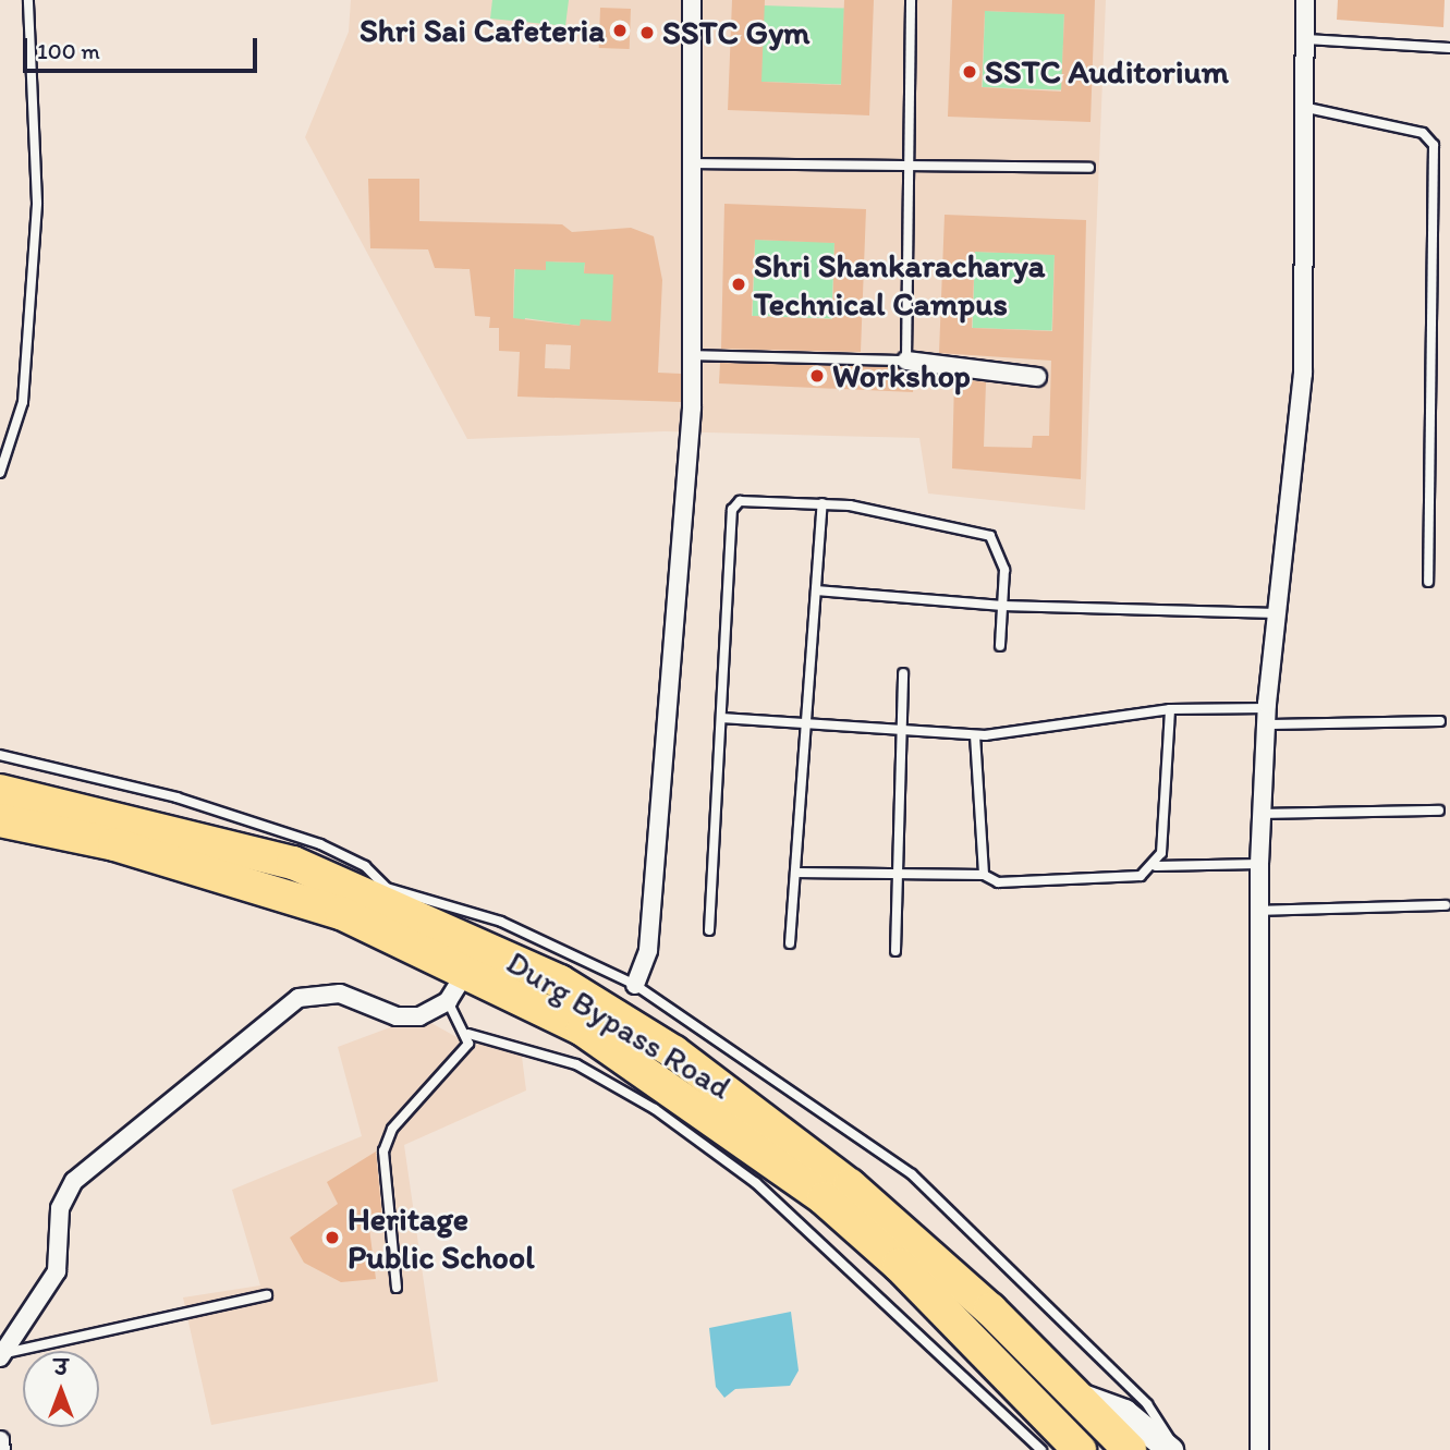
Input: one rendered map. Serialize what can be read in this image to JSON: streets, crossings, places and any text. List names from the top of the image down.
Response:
{
  "streets": {
    "highway": ["Durg Bypass Road"]
  },
  "places": [
    "Shri Sai Cafeteria",
    "SSTC Gym",
    "SSTC Auditorium",
    "Shri Shankaracharya Technical Campus",
    "Workshop",
    "Heritage Public School"
  ],
  "scale_bar": "100 m",
  "north": "top"
}
